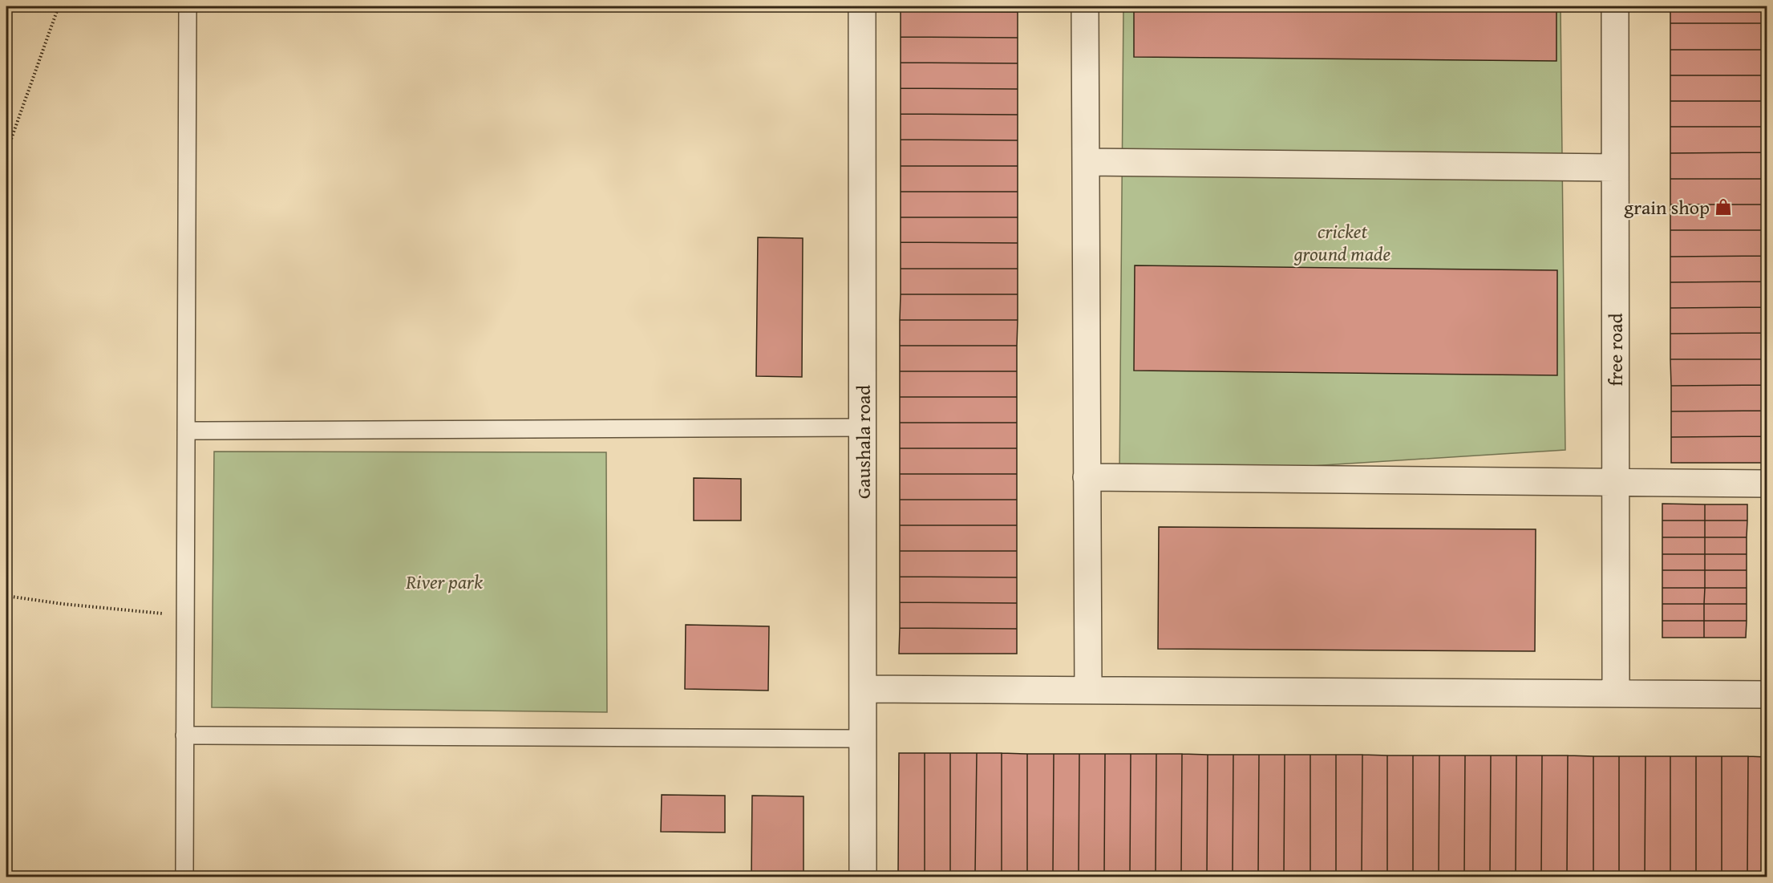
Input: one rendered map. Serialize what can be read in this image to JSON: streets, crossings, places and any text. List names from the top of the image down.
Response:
{
  "streets": {
    "street": ["free road", "Gaushala road"]
  },
  "parks": ["cricket ground made", "River park"],
  "places": {
    "shop": ["grain shop"]
  }
}
